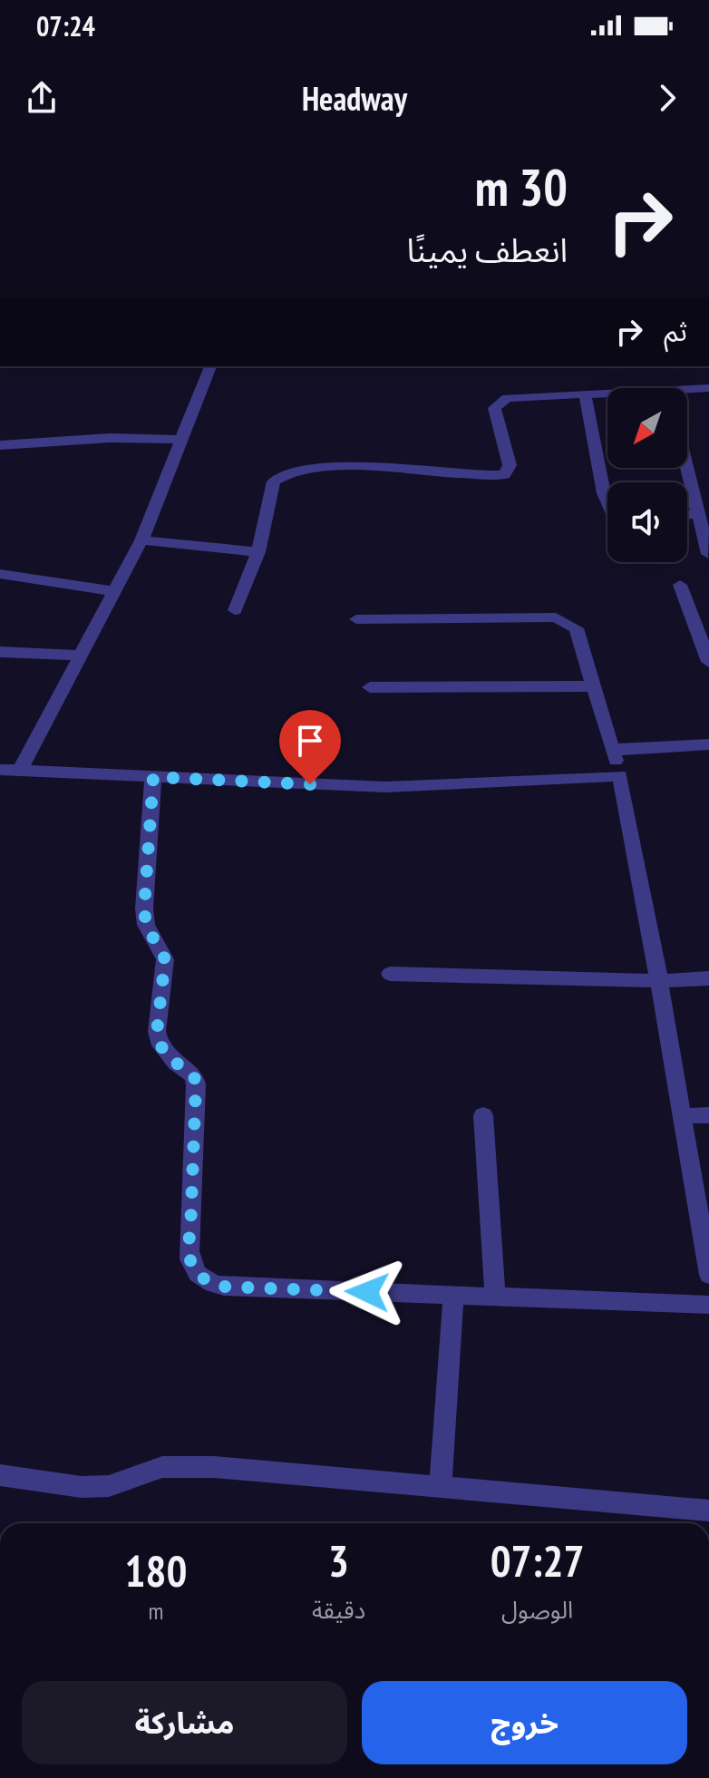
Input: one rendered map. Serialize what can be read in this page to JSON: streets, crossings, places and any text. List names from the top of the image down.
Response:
{
  "north": "bottom left",
  "page": {
    "status": "07:24",
    "header": "Headway",
    "turn": ["30 m", "انعطف يمينًا"],
    "then": "ثم",
    "eta": [
      "07:27",
      "الوصول",
      "3",
      "دقيقة",
      "180",
      "m"
    ],
    "buttons": ["خروج", "مشاركة"]
  }
}
